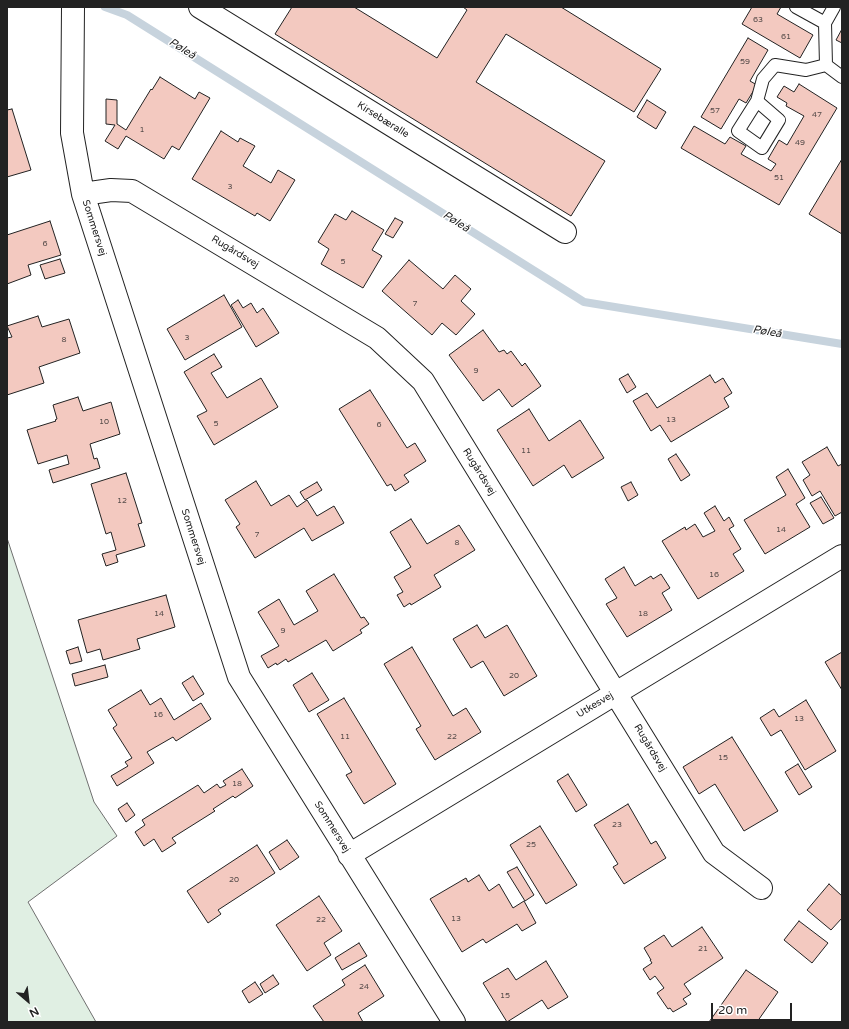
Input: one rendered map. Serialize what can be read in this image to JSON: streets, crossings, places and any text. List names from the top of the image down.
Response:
{
  "streets": {
    "street": [
      "Kirsebæralle",
      "Sommersvej",
      "Rugårdsvej",
      "Utkesvej"
    ]
  },
  "crossings": [
    ["Sommersvej", "Rugårdsvej"],
    ["Sommersvej", "Utkesvej"],
    ["Rugårdsvej", "Utkesvej"]
  ],
  "water": ["Pøleå"],
  "house_numbers": [
    "63",
    "61",
    "59",
    "57",
    "47",
    "1",
    "49",
    "51",
    "3",
    "6",
    "5",
    "7",
    "3",
    "8",
    "9",
    "13",
    "10",
    "5",
    "6",
    "11",
    "12",
    "14",
    "7",
    "8",
    "16",
    "14",
    "18",
    "9",
    "20",
    "16",
    "13",
    "11",
    "22",
    "15",
    "18",
    "23",
    "25",
    "20",
    "13",
    "22",
    "21",
    "24",
    "15"
  ],
  "scale_bar": "20 m",
  "north": "bottom right"
}
